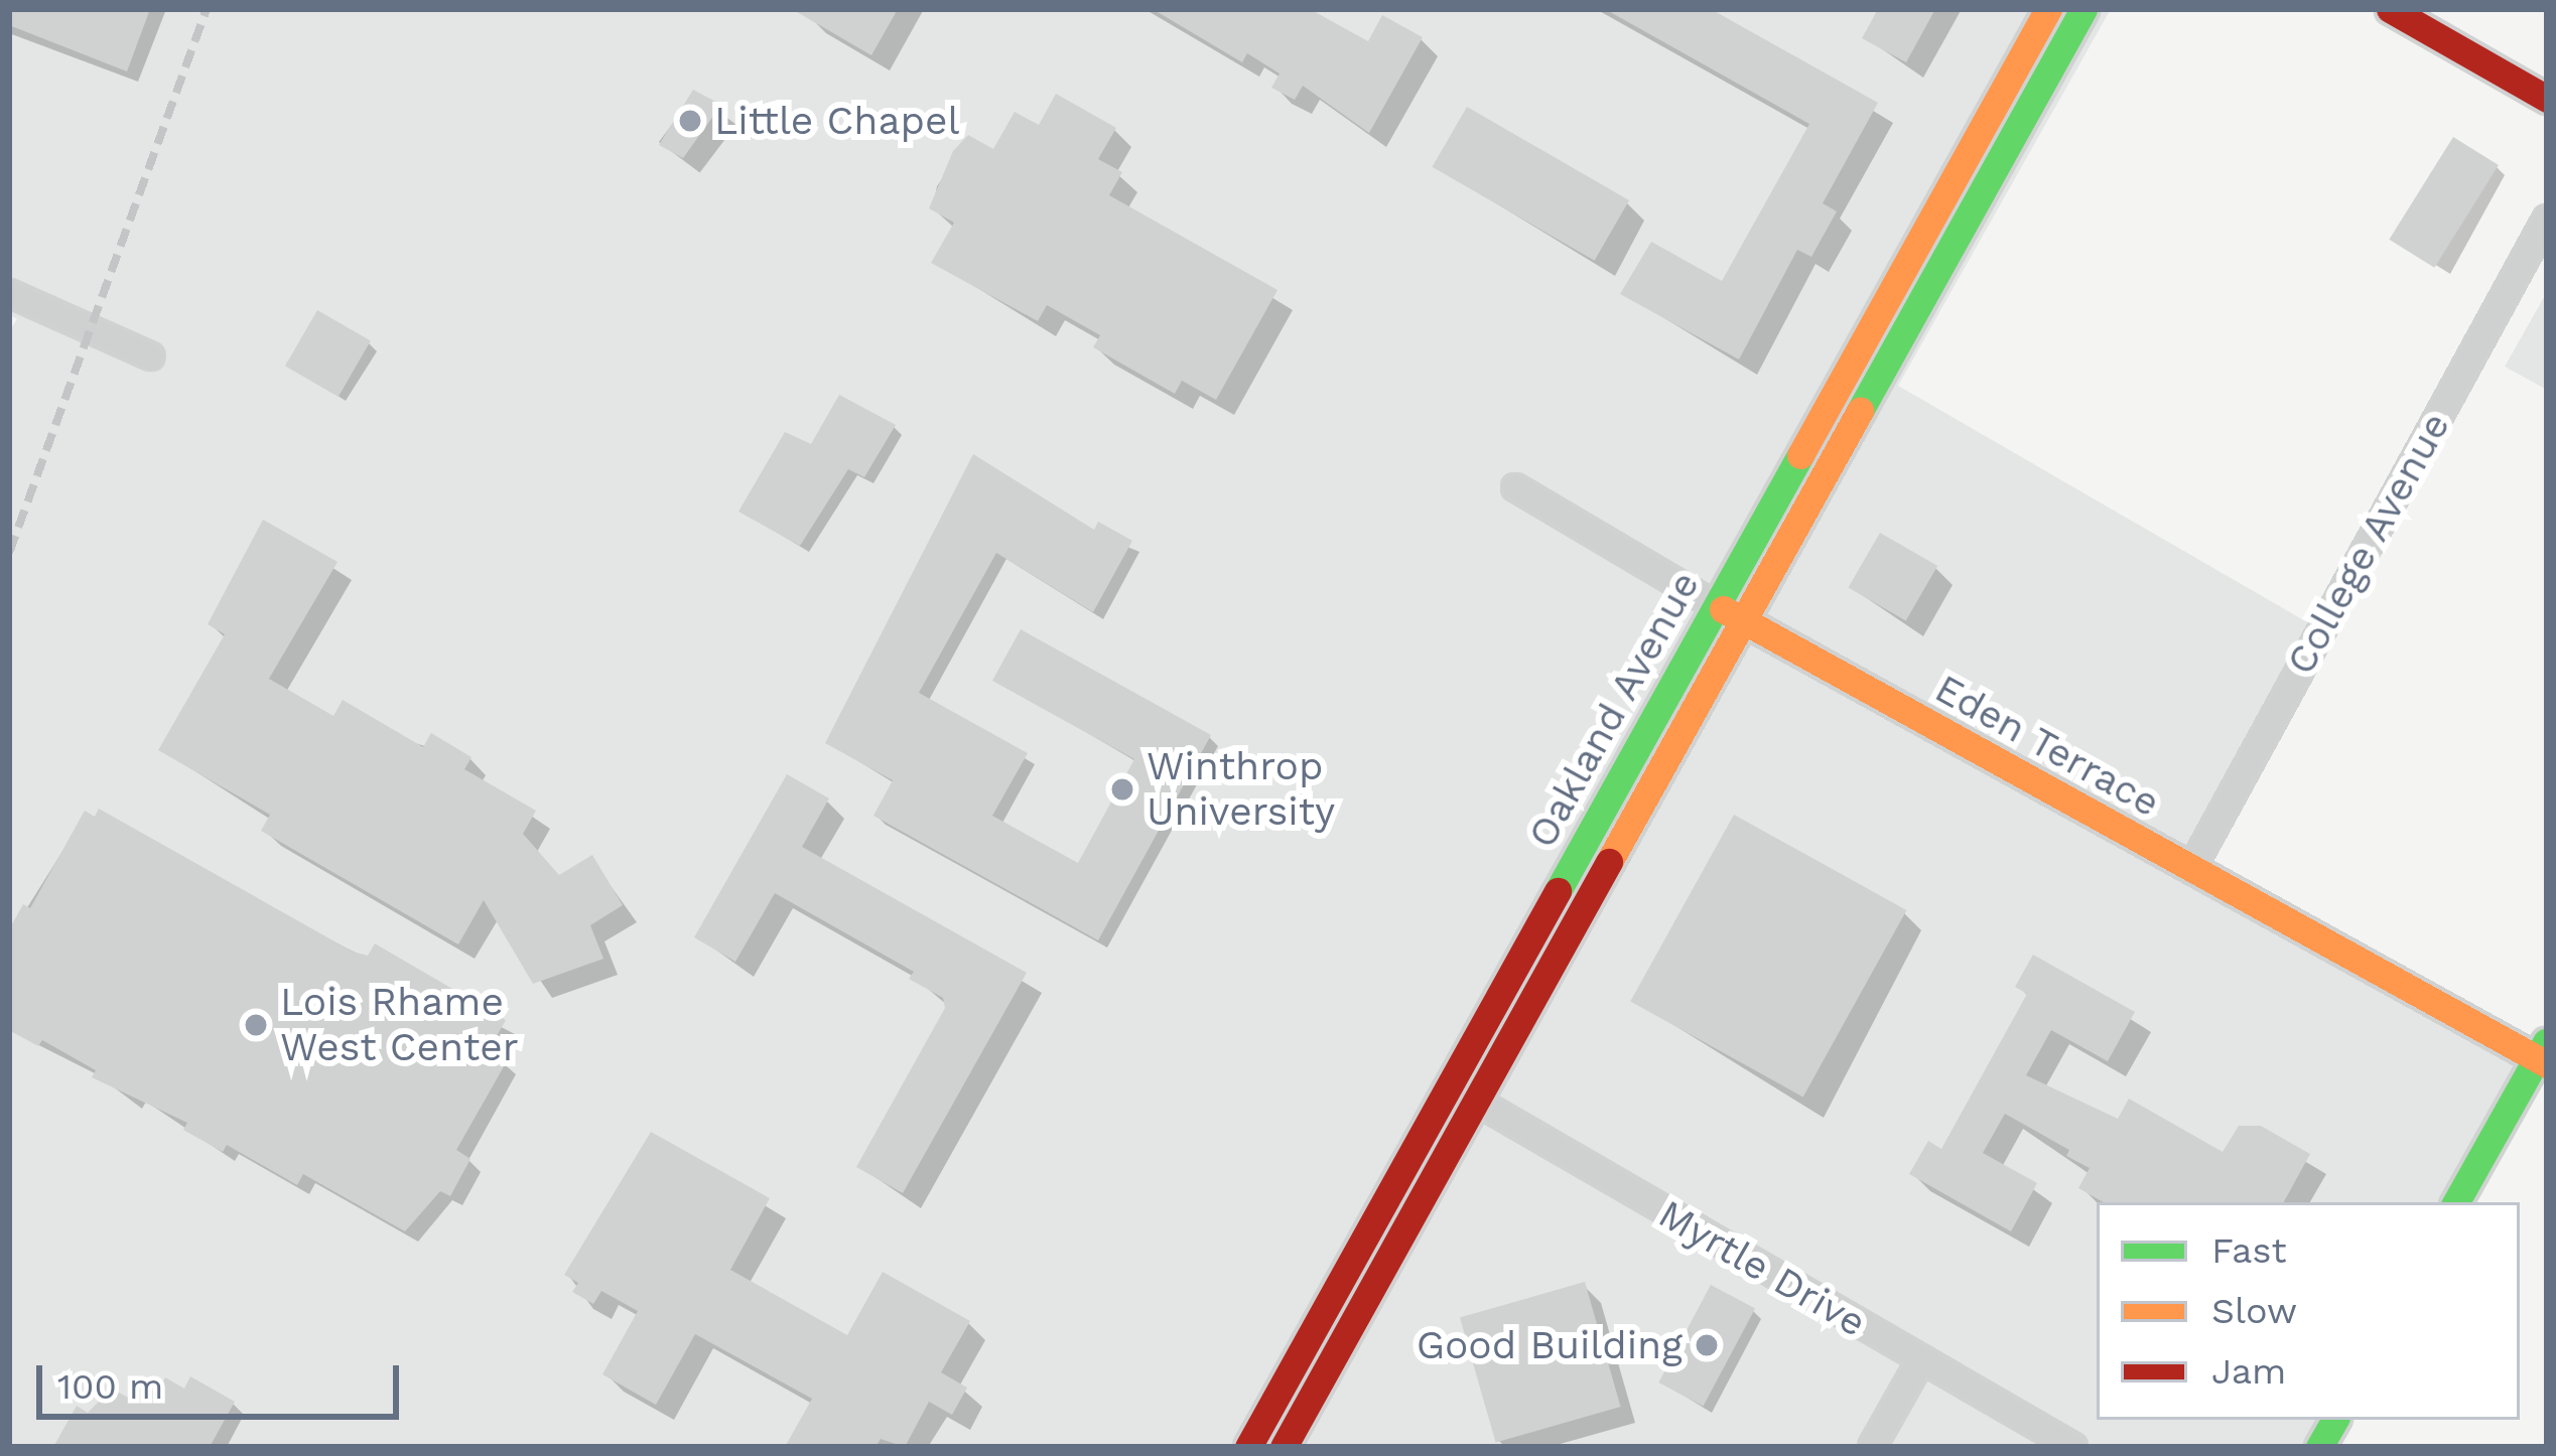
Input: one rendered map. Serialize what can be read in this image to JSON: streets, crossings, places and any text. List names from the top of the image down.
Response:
{
  "streets": {
    "main road": ["Oakland Avenue", "Eden Terrace"],
    "street": ["College Avenue", "Myrtle Drive"]
  },
  "crossings": [
    ["College Avenue", "Eden Terrace"],
    ["Oakland Avenue", "Eden Terrace"],
    ["Oakland Avenue", "Myrtle Drive"]
  ],
  "places": [
    "Little Chapel",
    "Winthrop University",
    "Lois Rhame West Center",
    "Good Building"
  ],
  "legend": ["Fast", "Slow", "Jam"],
  "scale_bar": "100 m"
}
